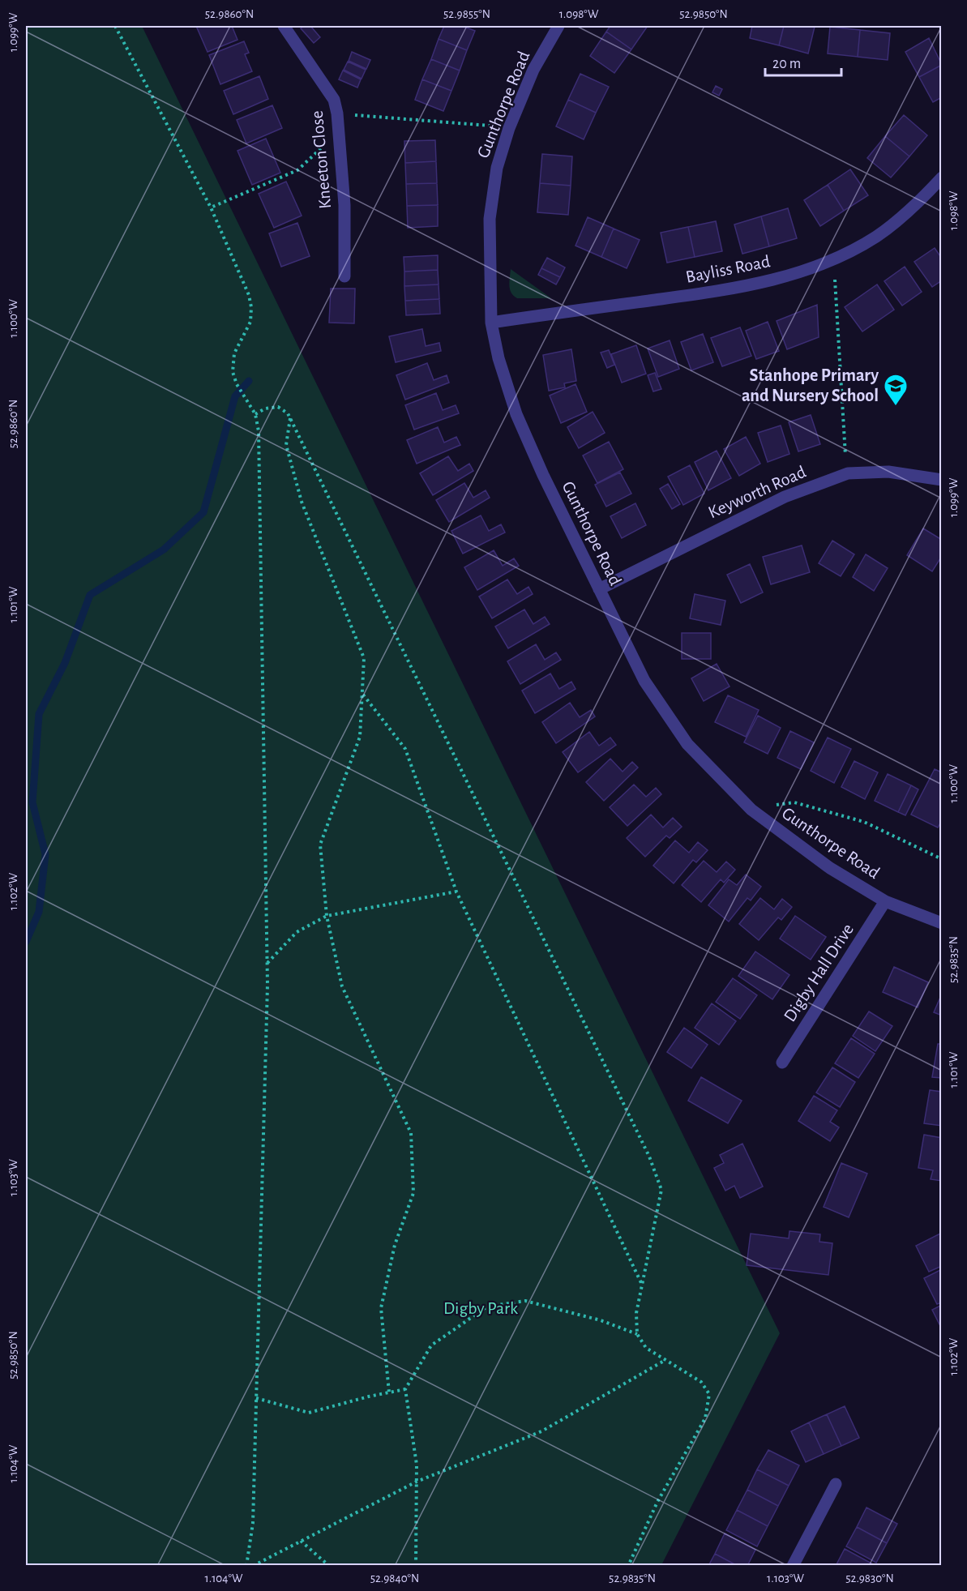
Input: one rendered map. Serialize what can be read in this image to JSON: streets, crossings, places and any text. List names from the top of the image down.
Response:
{
  "streets": {
    "street": [
      "Gunthorpe Road",
      "Kneeton Close",
      "Bayliss Road",
      "Keyworth Road",
      "Digby Hall Drive"
    ]
  },
  "crossings": [
    ["Gunthorpe Road", "Bayliss Road"],
    ["Gunthorpe Road", "Keyworth Road"],
    ["Gunthorpe Road", "Digby Hall Drive"]
  ],
  "parks": ["Digby Park"],
  "places": {
    "school or university": ["Stanhope Primary and Nursery School"]
  },
  "scale_bar": "20 m",
  "coordinates": [
    "52.9860°N",
    "52.9855°N",
    "1.098°W",
    "52.9850°N",
    "1.099°W",
    "1.100°W",
    "1.101°W",
    "1.102°W",
    "52.9835°N",
    "1.103°W",
    "1.104°W",
    "52.9840°N",
    "52.9830°N"
  ]
}
